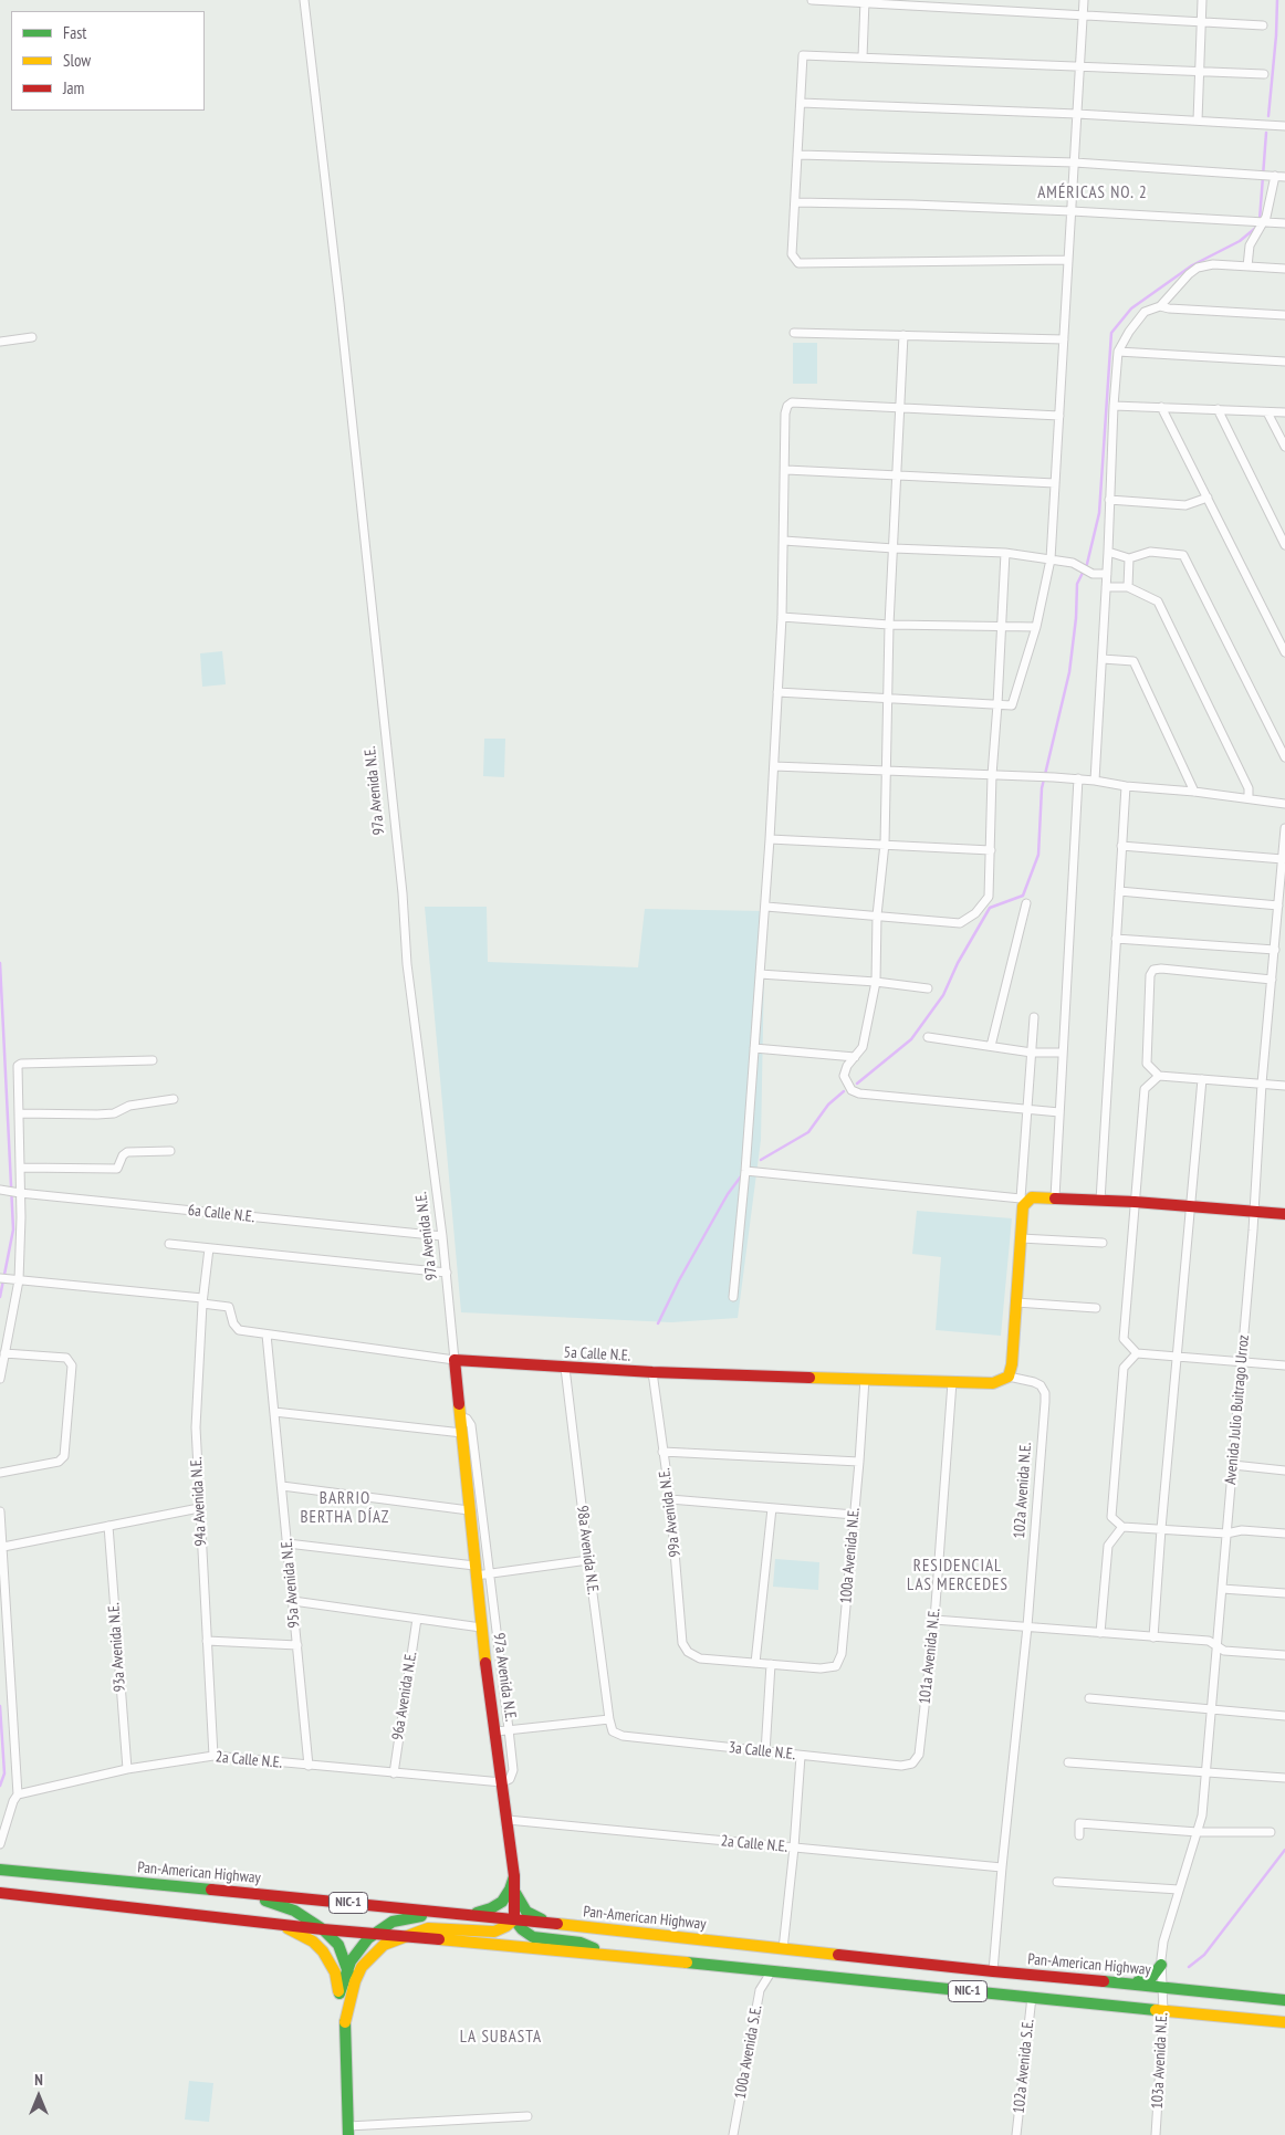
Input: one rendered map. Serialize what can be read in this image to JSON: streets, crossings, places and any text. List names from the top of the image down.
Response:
{
  "streets": {
    "main road": [
      "97a Avenida N.E.",
      "5a Calle N.E.",
      "Pan-American Highway",
      "NIC-1"
    ],
    "street": [
      "6a Calle N.E.",
      "Avenida Julio Buitrago Urroz",
      "102a Avenida N.E.",
      "94a Avenida N.E.",
      "99a Avenida N.E.",
      "98a Avenida N.E.",
      "100a Avenida N.E.",
      "95a Avenida N.E.",
      "93a Avenida N.E.",
      "101a Avenida N.E.",
      "96a Avenida N.E.",
      "3a Calle N.E.",
      "2a Calle N.E.",
      "100a Avenida S.E.",
      "103a Avenida N.E.",
      "102a Avenida S.E."
    ]
  },
  "crossings": [
    ["97a Avenida N.E.", "6a Calle N.E."],
    ["97a Avenida N.E.", "5a Calle N.E."],
    ["97a Avenida N.E.", "2a Calle N.E."],
    ["97a Avenida N.E.", "Pan-American Highway"],
    ["5a Calle N.E.", "102a Avenida N.E."],
    ["5a Calle N.E.", "94a Avenida N.E."],
    ["5a Calle N.E.", "99a Avenida N.E."],
    ["5a Calle N.E.", "98a Avenida N.E."],
    ["5a Calle N.E.", "100a Avenida N.E."],
    ["5a Calle N.E.", "95a Avenida N.E."],
    ["5a Calle N.E.", "101a Avenida N.E."],
    ["Avenida Julio Buitrago Urroz", "Pan-American Highway"],
    ["Avenida Julio Buitrago Urroz", "103a Avenida N.E."],
    ["102a Avenida N.E.", "2a Calle N.E."],
    ["102a Avenida N.E.", "Pan-American Highway"],
    ["94a Avenida N.E.", "2a Calle N.E."],
    ["98a Avenida N.E.", "3a Calle N.E."],
    ["95a Avenida N.E.", "2a Calle N.E."],
    ["93a Avenida N.E.", "2a Calle N.E."],
    ["101a Avenida N.E.", "3a Calle N.E."],
    ["96a Avenida N.E.", "2a Calle N.E."],
    ["Pan-American Highway", "103a Avenida N.E."],
    ["NIC-1", "100a Avenida S.E."],
    ["NIC-1", "103a Avenida N.E."],
    ["NIC-1", "102a Avenida S.E."]
  ],
  "districts": [
    "AMÉRICAS NO. 2",
    "BARRIO BERTHA DÍAZ",
    "RESIDENCIAL LAS MERCEDES",
    "LA SUBASTA"
  ],
  "legend": ["Fast", "Slow", "Jam"],
  "north": "top"
}
